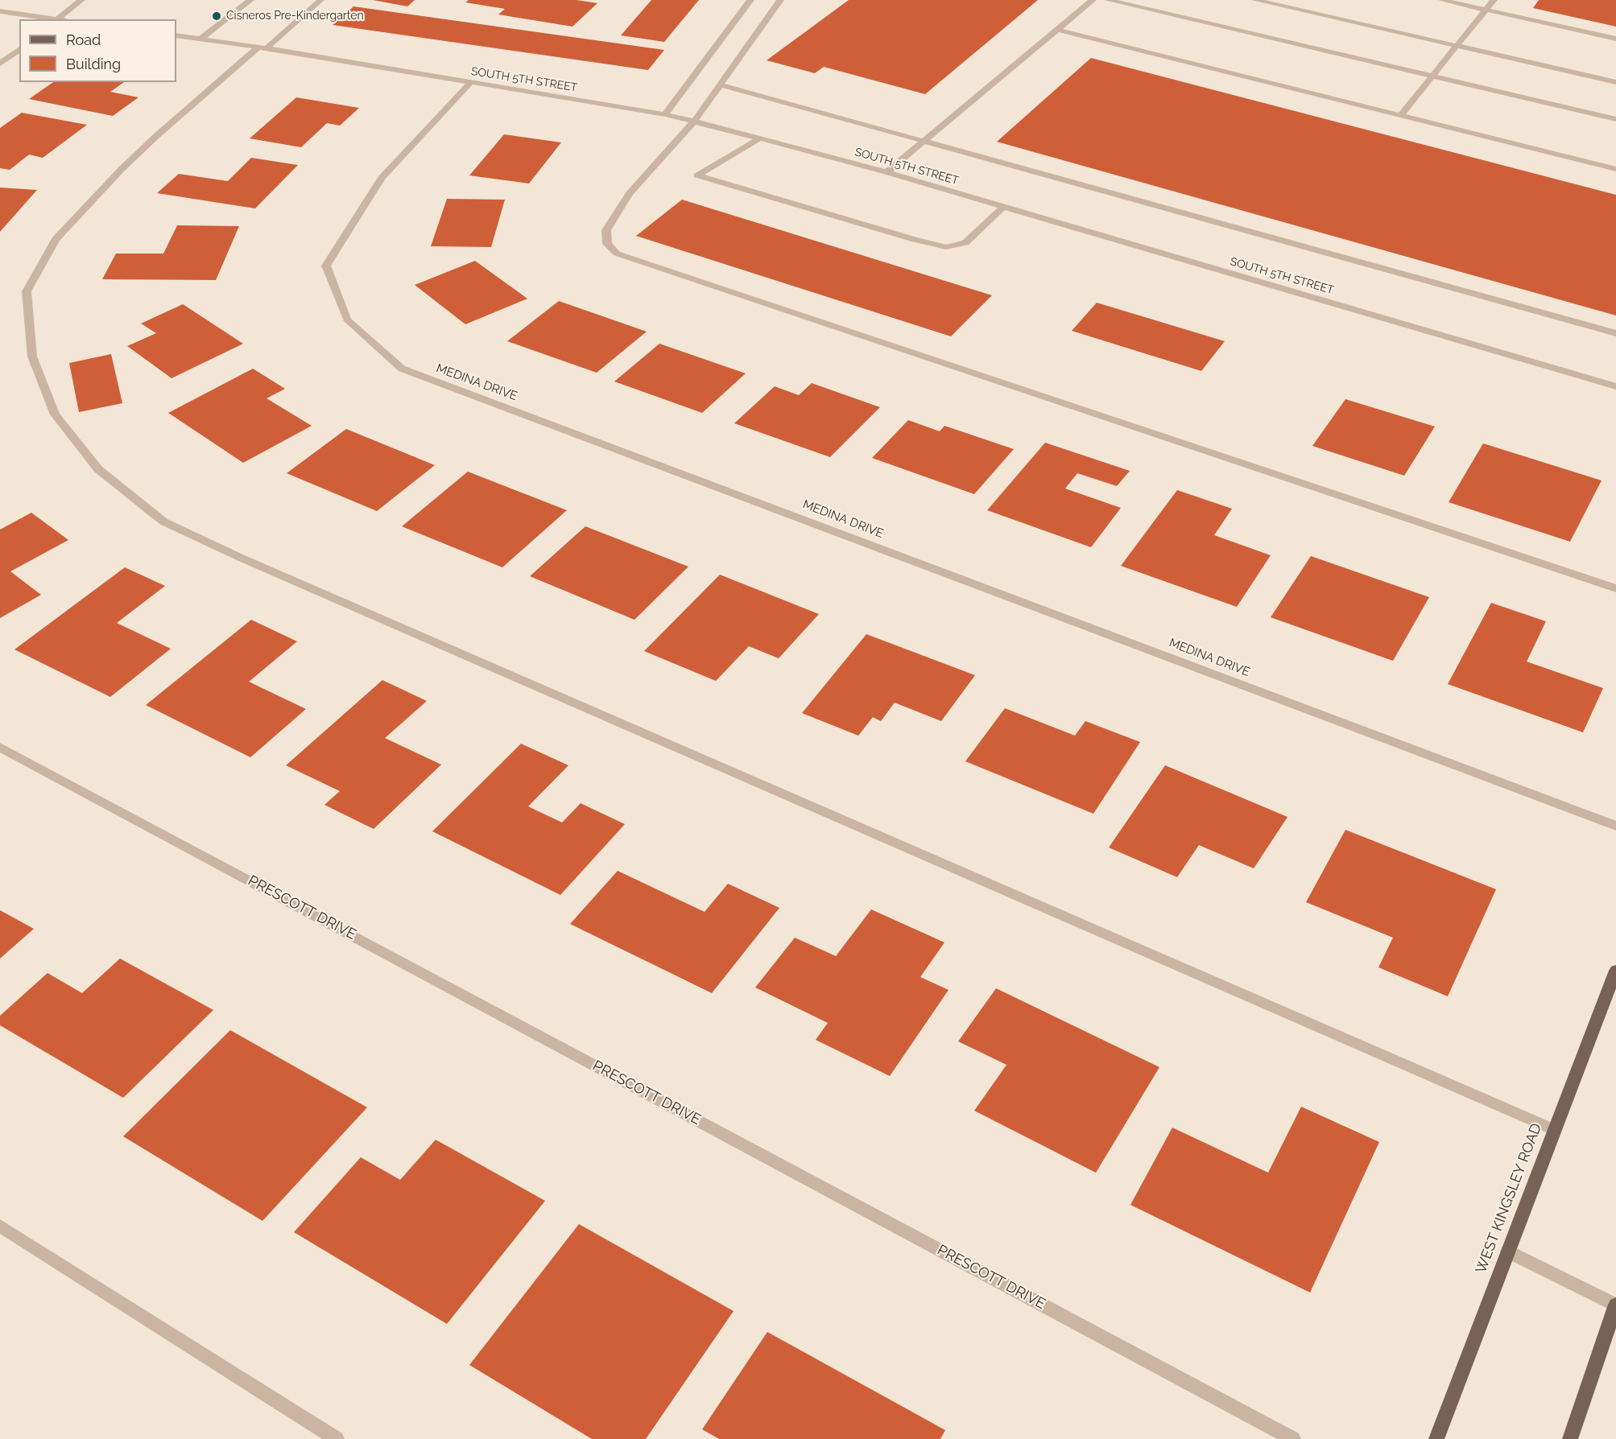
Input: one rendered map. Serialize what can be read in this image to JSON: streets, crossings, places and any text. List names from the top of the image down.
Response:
{
  "streets": {
    "main road": ["WEST KINGSLEY ROAD"],
    "street": ["SOUTH 5TH STREET", "MEDINA DRIVE", "PRESCOTT DRIVE"]
  },
  "crossings": [
    ["SOUTH 5TH STREET", "MEDINA DRIVE"]
  ],
  "places": ["Cisneros Pre-Kindergarten"],
  "legend": ["Road", "Building"]
}
